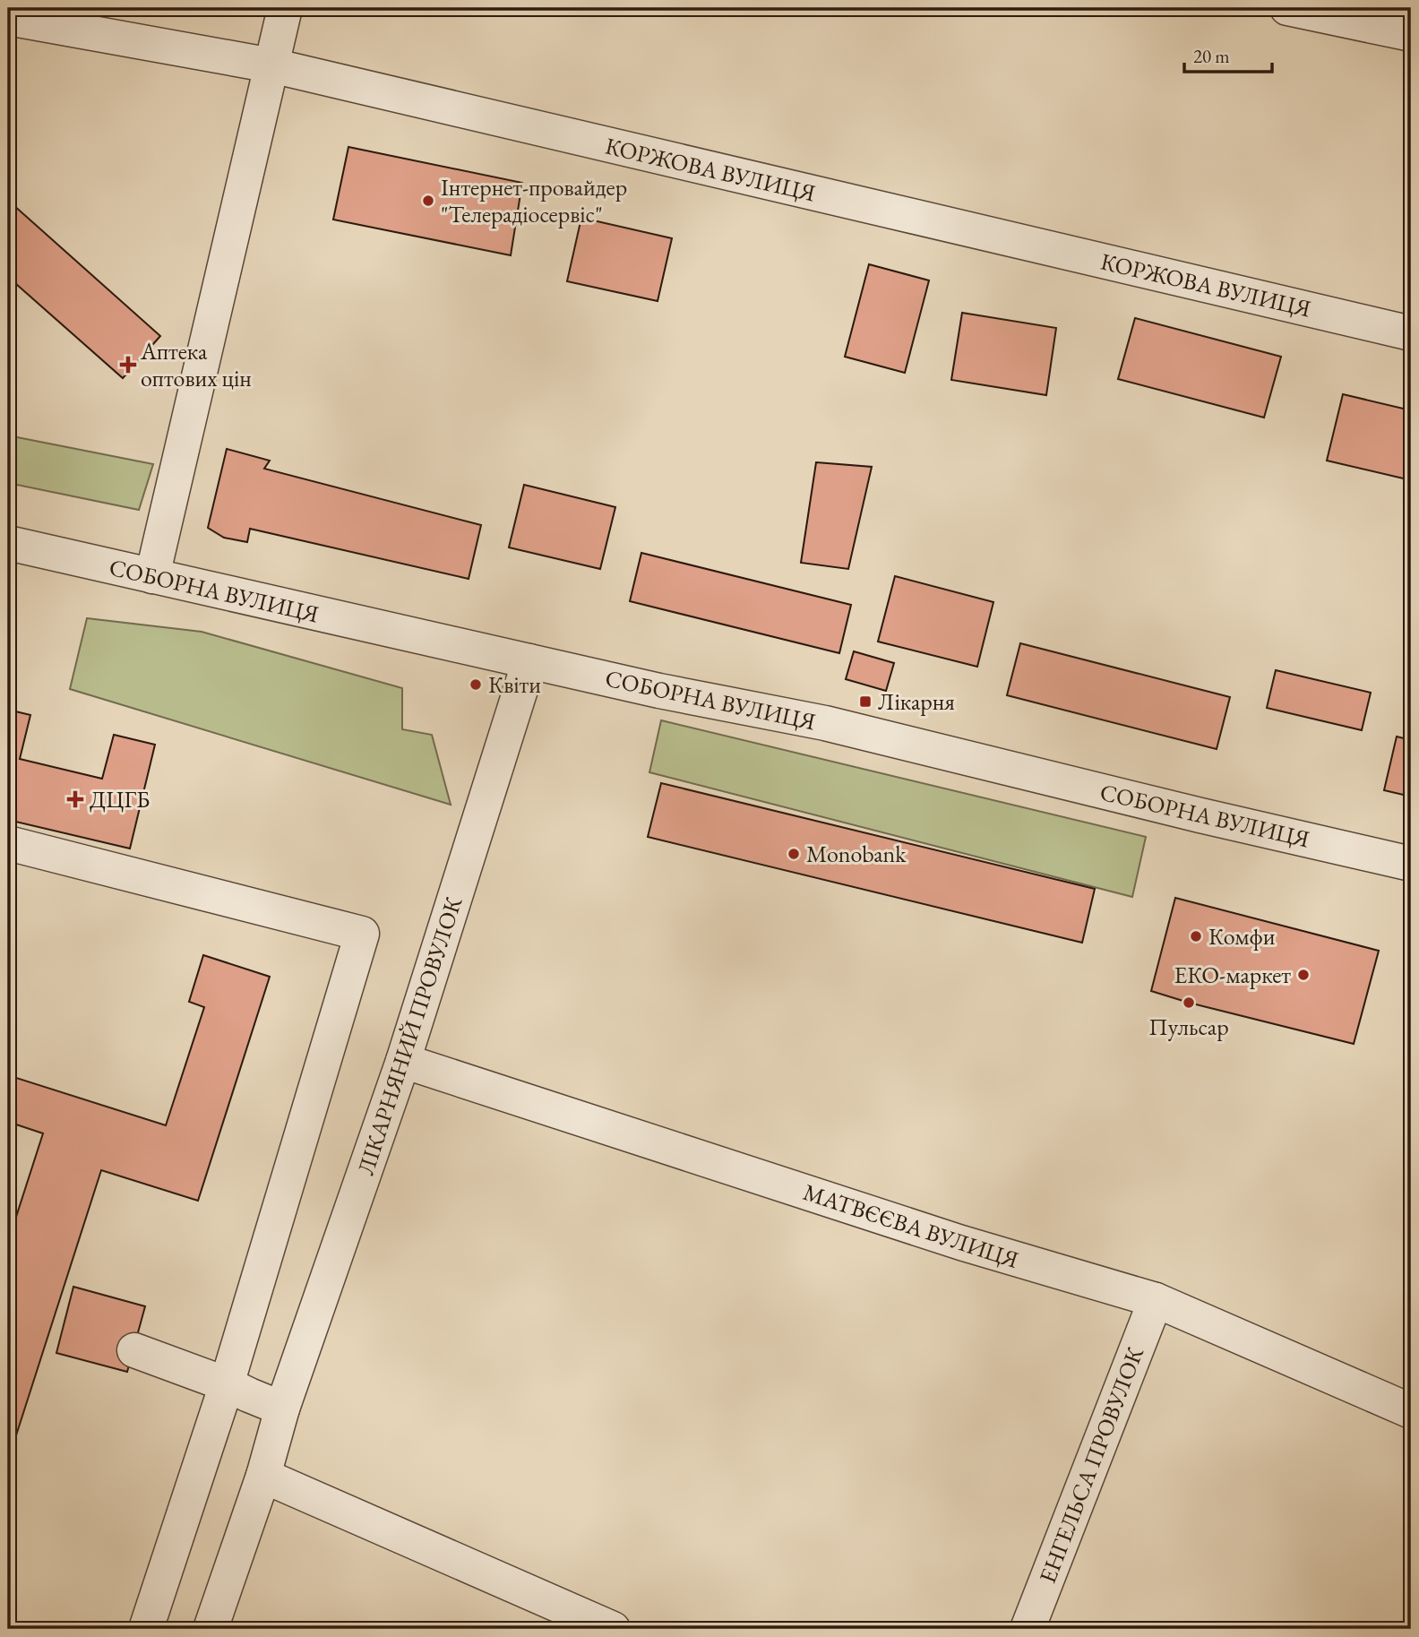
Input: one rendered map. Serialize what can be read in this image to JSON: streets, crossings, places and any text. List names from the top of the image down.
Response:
{
  "streets": {
    "street": [
      "КОРЖОВА ВУЛИЦЯ",
      "СОБОРНА ВУЛИЦЯ",
      "ЛІКАРНЯНИЙ ПРОВУЛОК",
      "МАТВЄЄВА ВУЛИЦЯ",
      "ЕНГЕЛЬСА ПРОВУЛОК"
    ]
  },
  "crossings": [
    ["СОБОРНА ВУЛИЦЯ", "ЛІКАРНЯНИЙ ПРОВУЛОК"],
    ["ЛІКАРНЯНИЙ ПРОВУЛОК", "МАТВЄЄВА ВУЛИЦЯ"],
    ["МАТВЄЄВА ВУЛИЦЯ", "ЕНГЕЛЬСА ПРОВУЛОК"]
  ],
  "places": {
    "other": [
      "Інтернет-провайдер \"Телерадіосервіс\"",
      "Квіти",
      "Monobank",
      "Комфи",
      "ЕКО-маркет",
      "Пульсар"
    ],
    "health": ["Аптека оптових цін", "ДЦГБ"],
    "transit": ["Лікарня"]
  },
  "scale_bar": "20 m"
}
